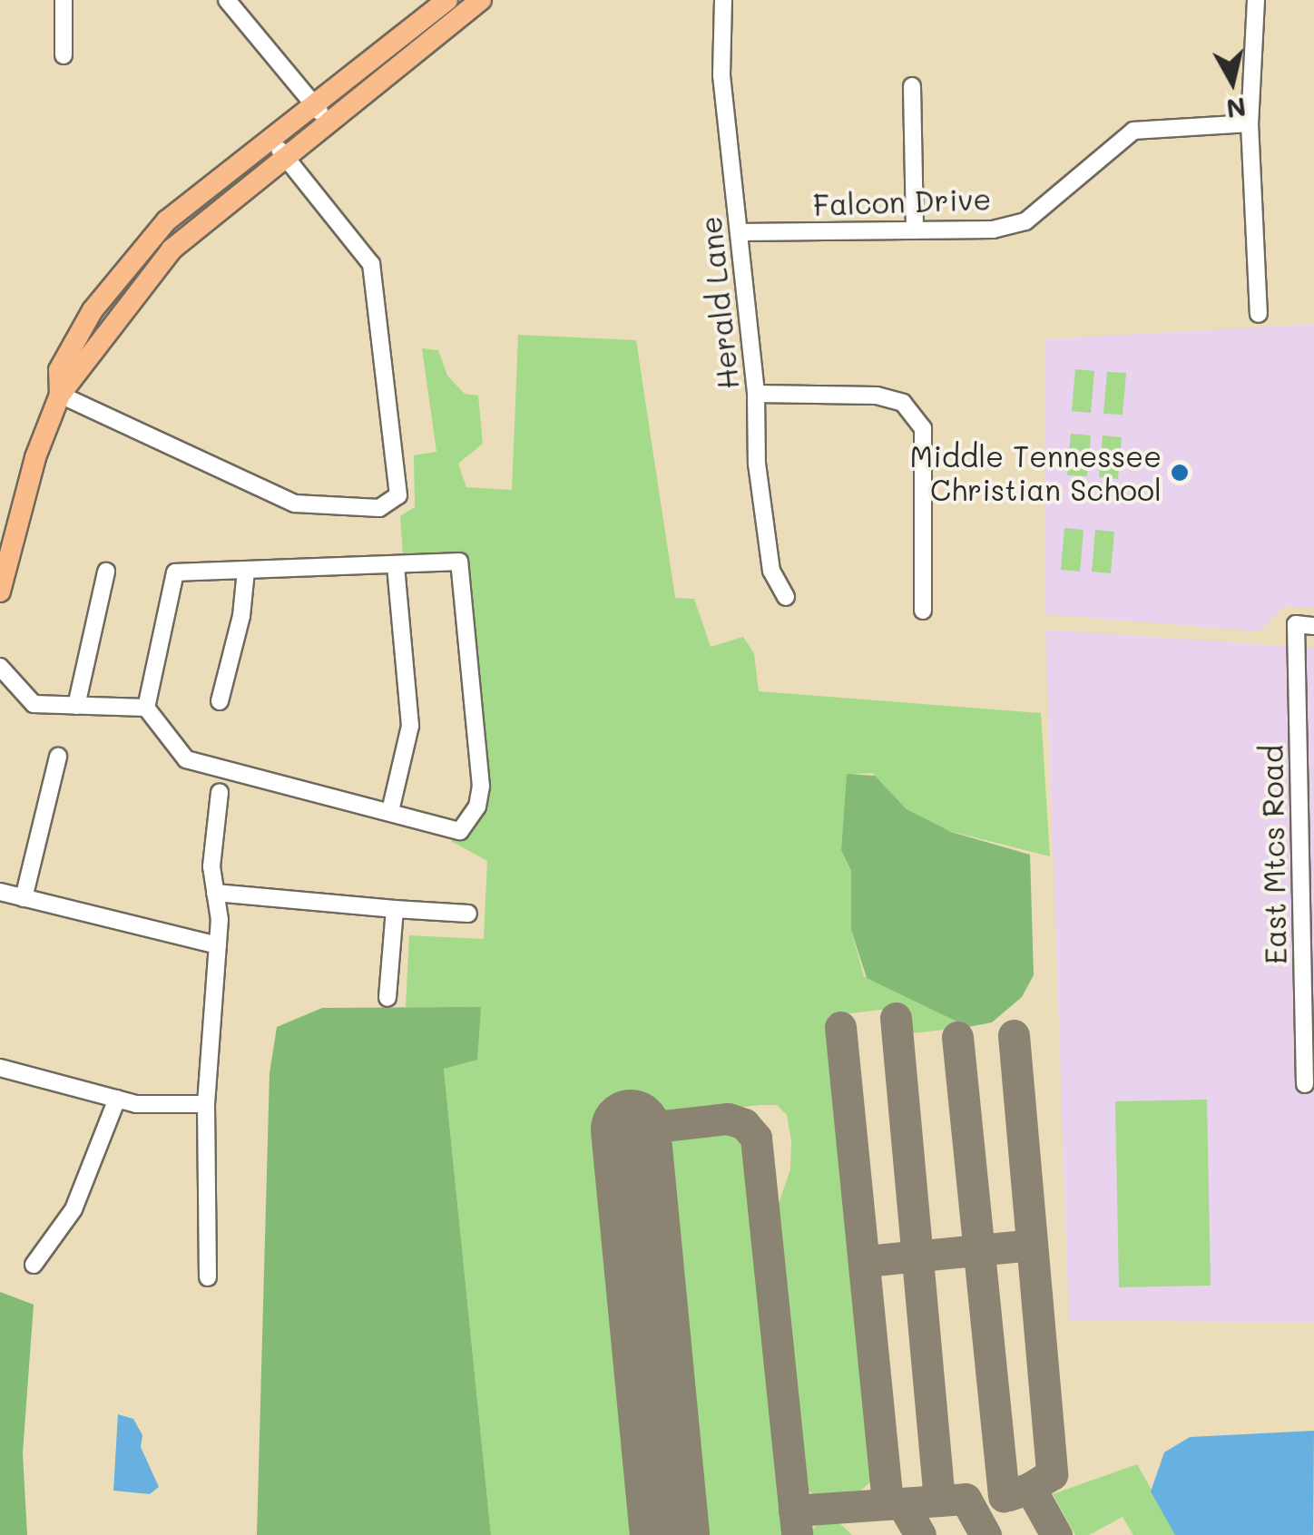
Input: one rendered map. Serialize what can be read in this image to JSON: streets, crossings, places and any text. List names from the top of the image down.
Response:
{
  "streets": {
    "street": ["Falcon Drive", "Herald Lane", "East Mtcs Road"]
  },
  "crossings": [
    ["Falcon Drive", "Herald Lane"]
  ],
  "places": ["Middle Tennessee Christian School"],
  "north": "bottom"
}
